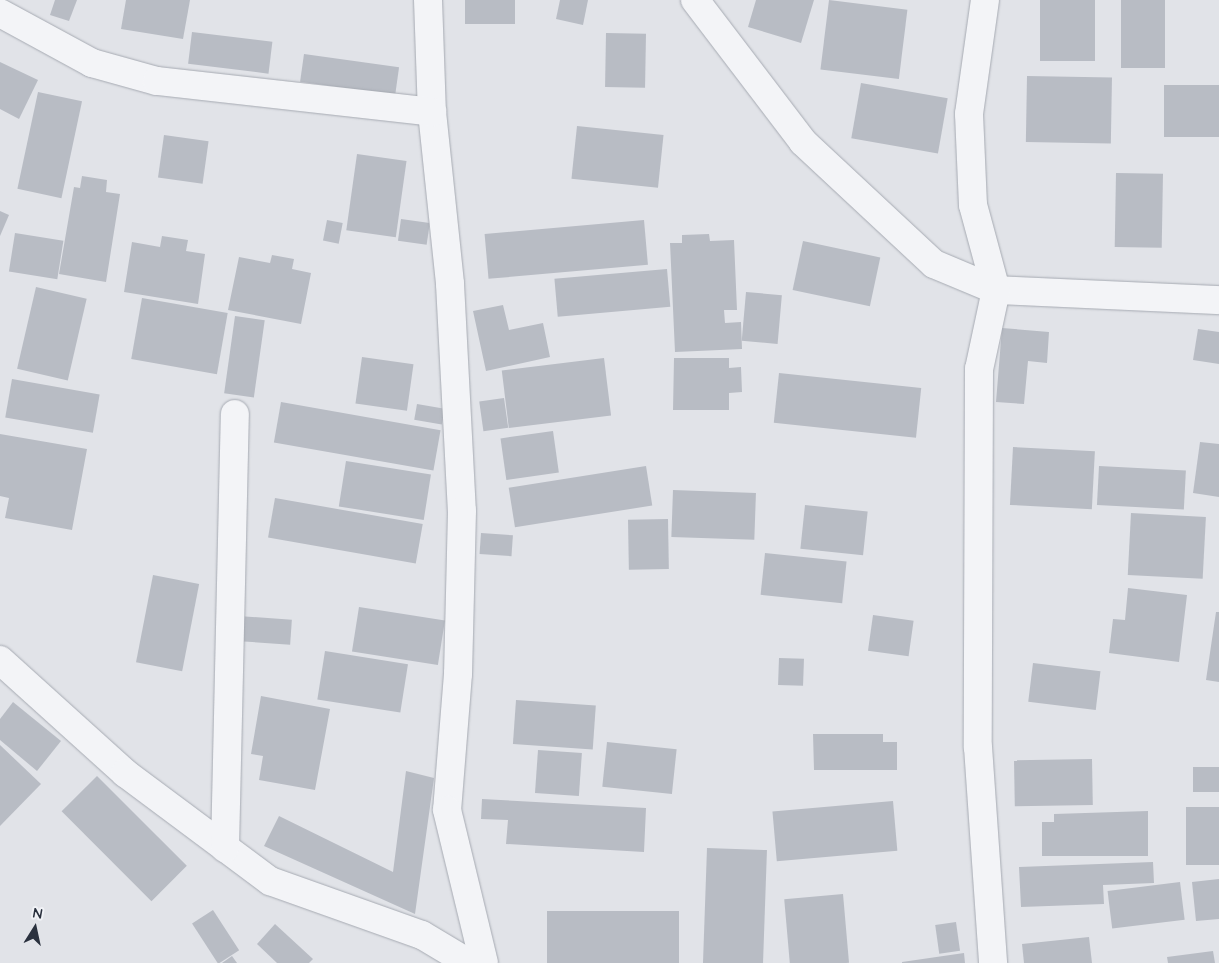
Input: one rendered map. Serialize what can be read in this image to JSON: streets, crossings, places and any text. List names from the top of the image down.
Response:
{
  "north": "top"
}
